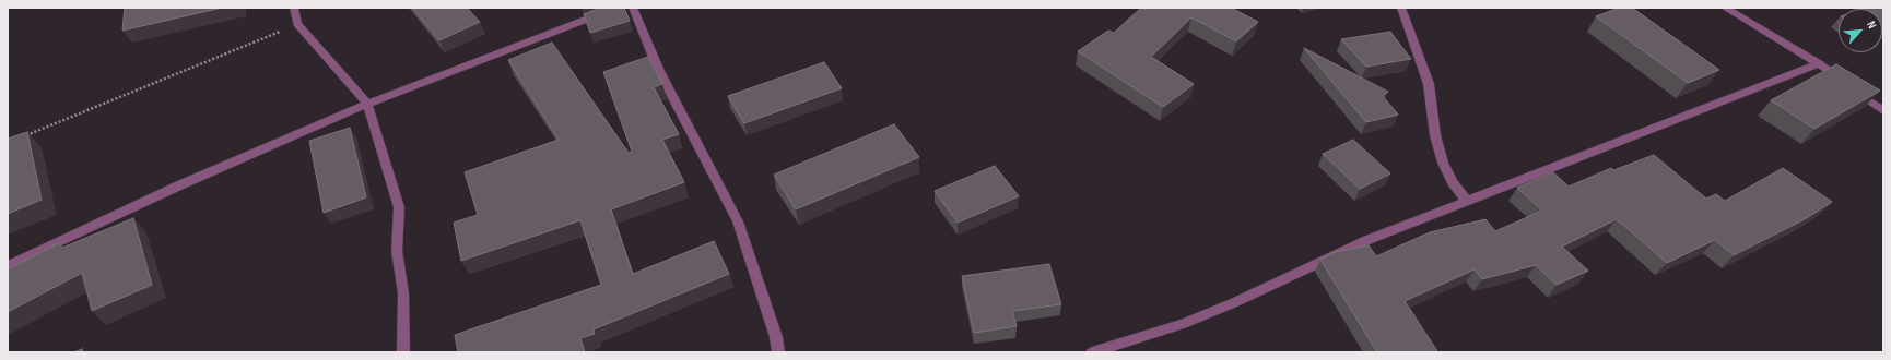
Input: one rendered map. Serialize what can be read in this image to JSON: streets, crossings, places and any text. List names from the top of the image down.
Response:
{
  "north": "top right"
}
